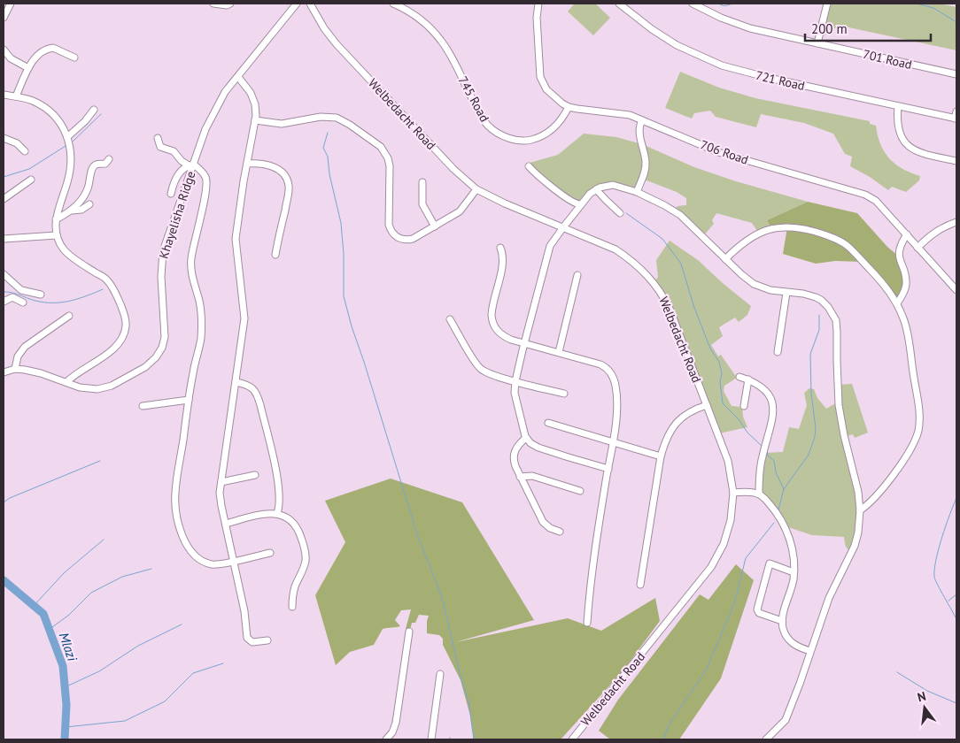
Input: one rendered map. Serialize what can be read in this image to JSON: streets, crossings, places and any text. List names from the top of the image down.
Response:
{
  "streets": {
    "street": [
      "701 Road",
      "721 Road",
      "745 Road",
      "Welbedacht Road",
      "706 Road",
      "Khayelisha Ridge"
    ]
  },
  "crossings": [
    ["745 Road", "706 Road"]
  ],
  "water": ["Mlazi"],
  "scale_bar": "200 m",
  "north": "top"
}
